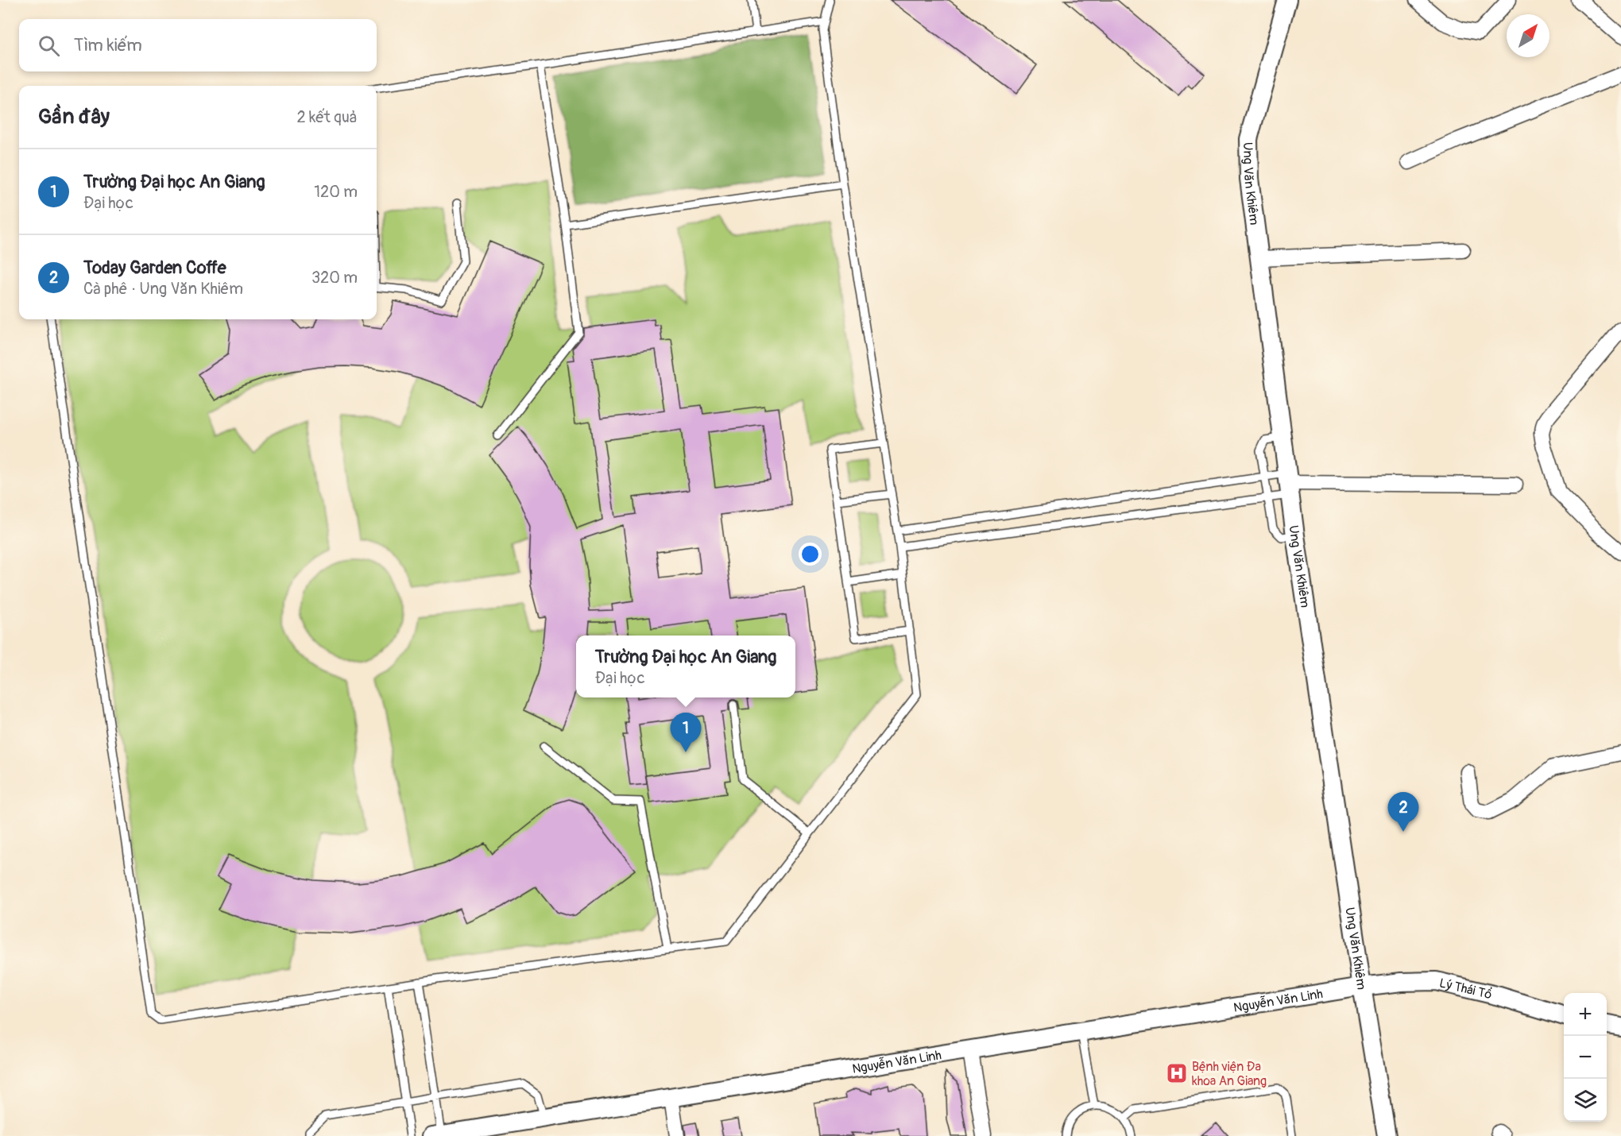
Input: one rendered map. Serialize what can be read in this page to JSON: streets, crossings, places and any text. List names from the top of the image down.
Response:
{
  "streets": {
    "street": ["Ung Văn Khiêm", "Lý Thái Tổ", "Nguyễn Văn Linh"]
  },
  "crossings": [
    ["Ung Văn Khiêm", "Lý Thái Tổ"],
    ["Ung Văn Khiêm", "Nguyễn Văn Linh"],
    ["Lý Thái Tổ", "Nguyễn Văn Linh"]
  ],
  "places": {
    "hospital": ["Bệnh viện Đa khoa An Giang"]
  },
  "north": "top right",
  "page": {
    "search": "Tìm kiếm",
    "heading": ["Gần đây", "2 kết quả"],
    "list": [
      {
        "mark": "1",
        "name": "Trường Đại học An Giang",
        "note": "Đại học",
        "value": "120 m"
      },
      {
        "mark": "2",
        "name": "Today Garden Coffe",
        "note": "Cà phê · Ung Văn Khiêm",
        "value": "320 m"
      }
    ],
    "popup": ["Trường Đại học An Giang", "Đại học"],
    "pins": ["1", "2"],
    "map_buttons": ["+", "−"]
  }
}
